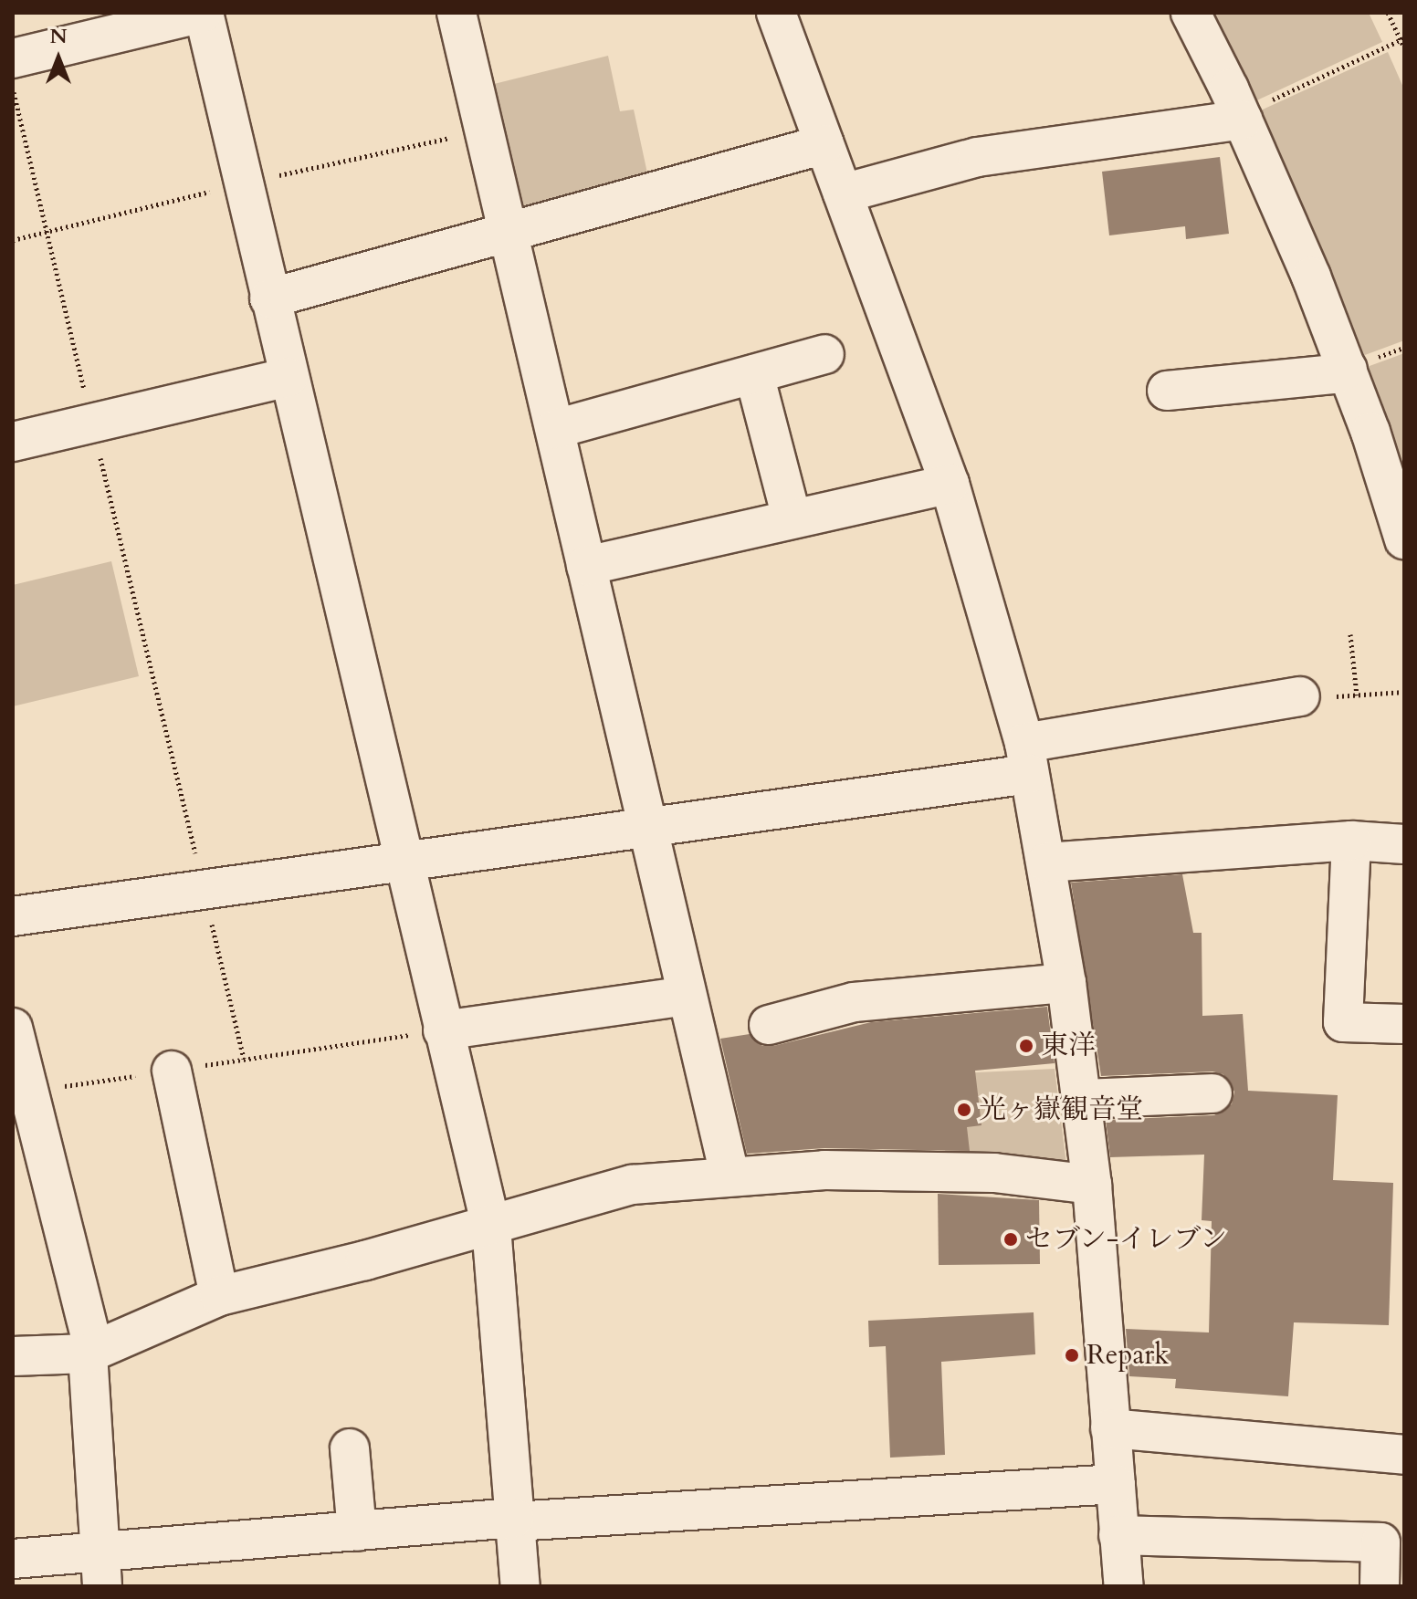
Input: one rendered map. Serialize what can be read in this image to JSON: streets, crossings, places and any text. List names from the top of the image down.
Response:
{
  "places": [
    "東洋",
    "光ヶ嶽観音堂",
    "セブン-イレブン",
    "Repark"
  ],
  "north": "top"
}
